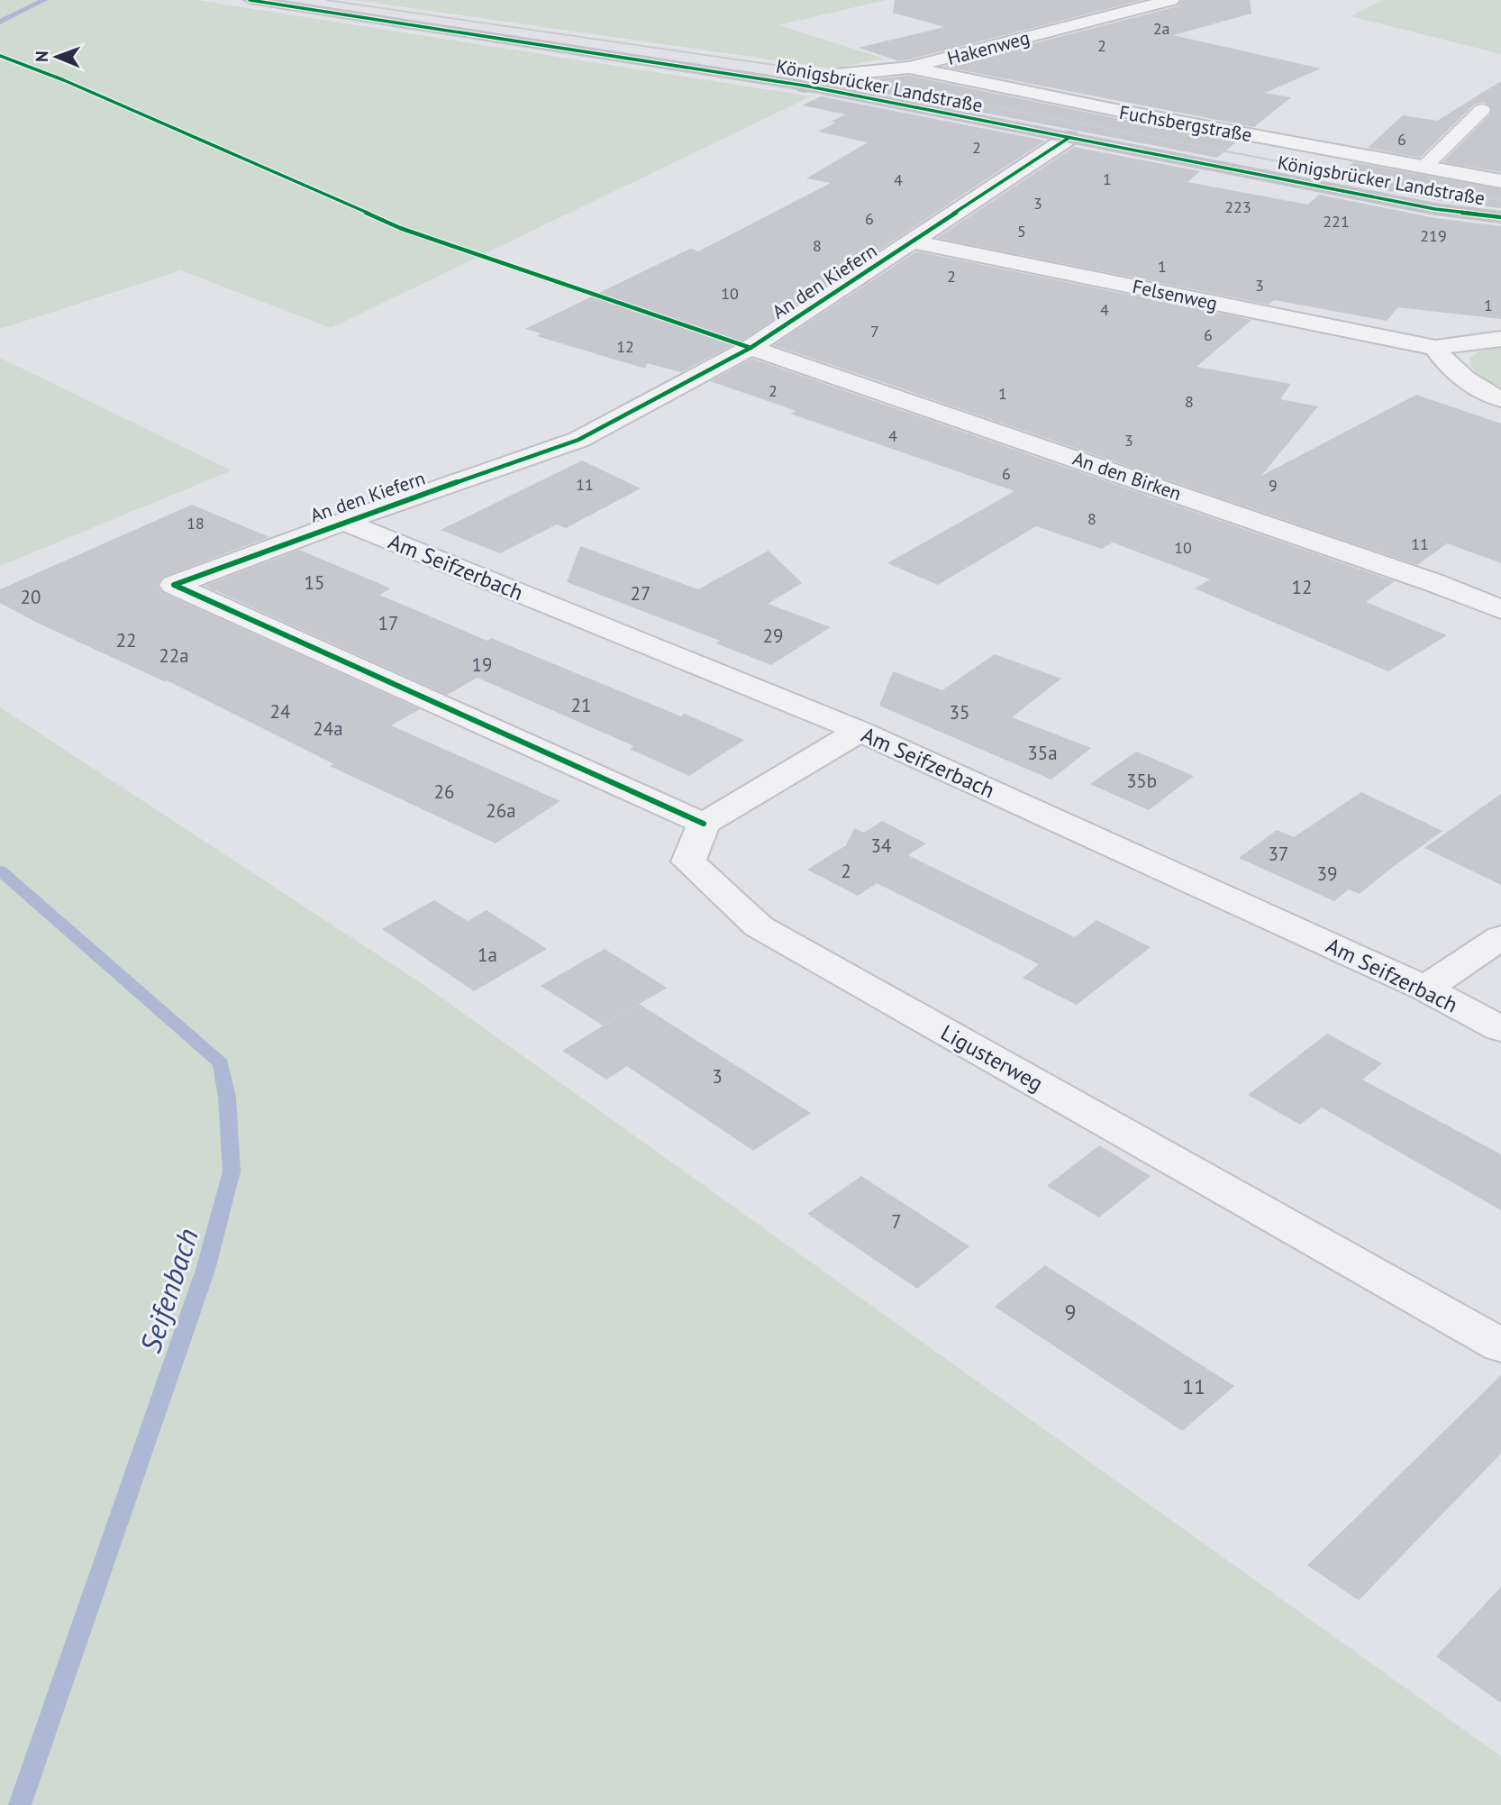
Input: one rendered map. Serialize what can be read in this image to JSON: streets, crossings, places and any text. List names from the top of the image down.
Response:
{
  "streets": {
    "main road": ["Königsbrücker Landstraße"],
    "street": [
      "Hakenweg",
      "Fuchsbergstraße",
      "An den Kiefern",
      "Felsenweg",
      "An den Birken",
      "Am Seifzerbach",
      "Ligusterweg"
    ]
  },
  "crossings": [
    ["Hakenweg", "Königsbrücker Landstraße"],
    ["Hakenweg", "Fuchsbergstraße"],
    ["Königsbrücker Landstraße", "An den Kiefern"],
    ["An den Kiefern", "Felsenweg"],
    ["An den Kiefern", "An den Birken"],
    ["An den Kiefern", "Am Seifzerbach"],
    ["An den Kiefern", "Ligusterweg"]
  ],
  "water": ["Seifenbach"],
  "house_numbers": [
    "2a",
    "2",
    "6",
    "2",
    "1",
    "4",
    "3",
    "223",
    "6",
    "221",
    "5",
    "219",
    "8",
    "1",
    "2",
    "3",
    "10",
    "1",
    "4",
    "7",
    "6",
    "12",
    "2",
    "1",
    "8",
    "4",
    "3",
    "6",
    "11",
    "9",
    "8",
    "18",
    "11",
    "10",
    "15",
    "12",
    "27",
    "20",
    "17",
    "29",
    "22",
    "22a",
    "19",
    "21",
    "24",
    "35",
    "24a",
    "35a",
    "35b",
    "26",
    "26a",
    "34",
    "37",
    "2",
    "39",
    "1a",
    "3",
    "7",
    "9",
    "11"
  ],
  "north": "left"
}
